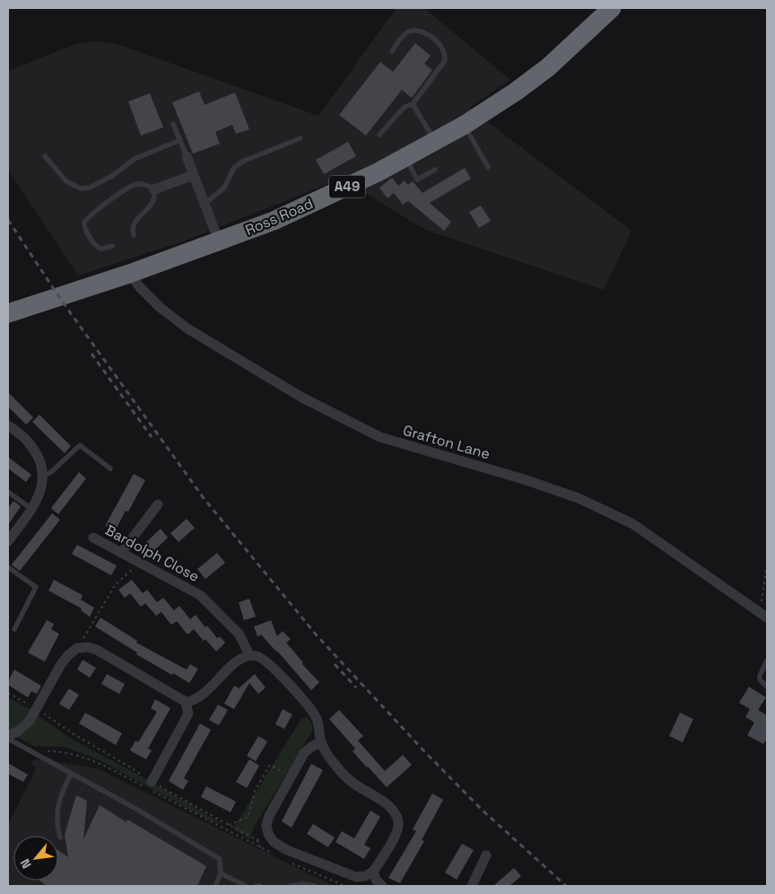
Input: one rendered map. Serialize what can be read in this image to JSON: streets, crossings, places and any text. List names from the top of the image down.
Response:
{
  "streets": {
    "highway": ["A49", "Ross Road"],
    "street": ["Grafton Lane", "Bardolph Close"]
  },
  "crossings": [
    ["Ross Road", "Grafton Lane"]
  ],
  "north": "bottom left"
}
